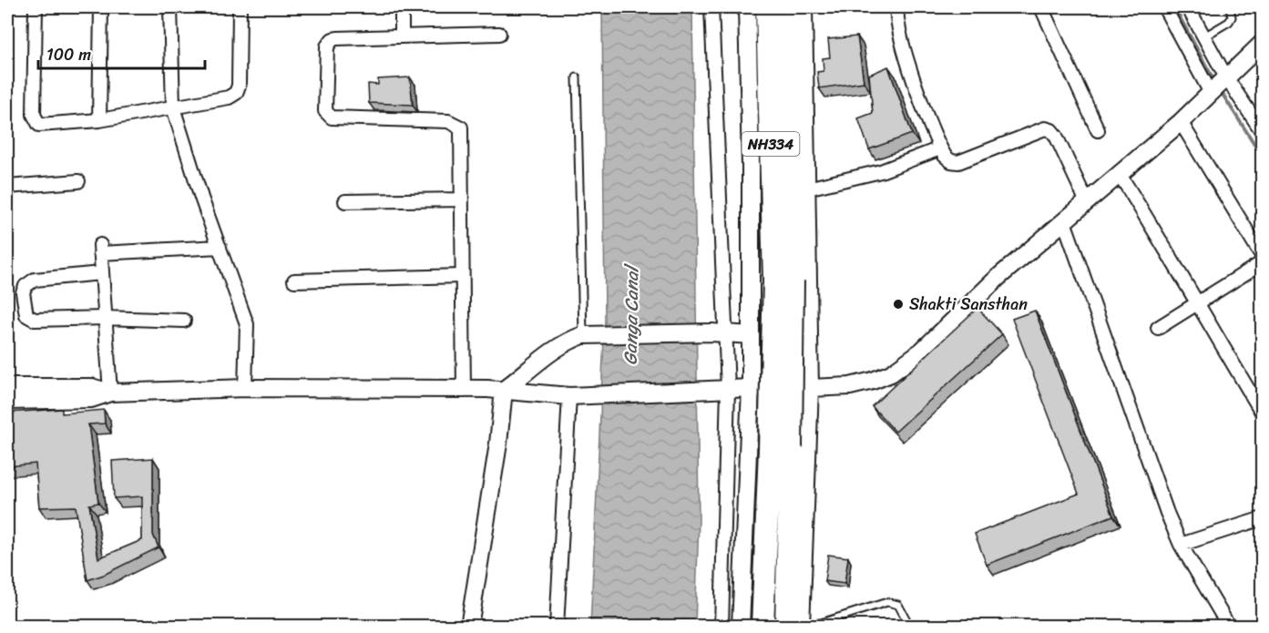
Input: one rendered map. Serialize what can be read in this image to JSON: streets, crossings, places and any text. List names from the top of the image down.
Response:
{
  "streets": {
    "highway": ["NH334"]
  },
  "water": ["Ganga Canal"],
  "places": ["Shakti Sansthan"],
  "scale_bar": "100 m"
}
